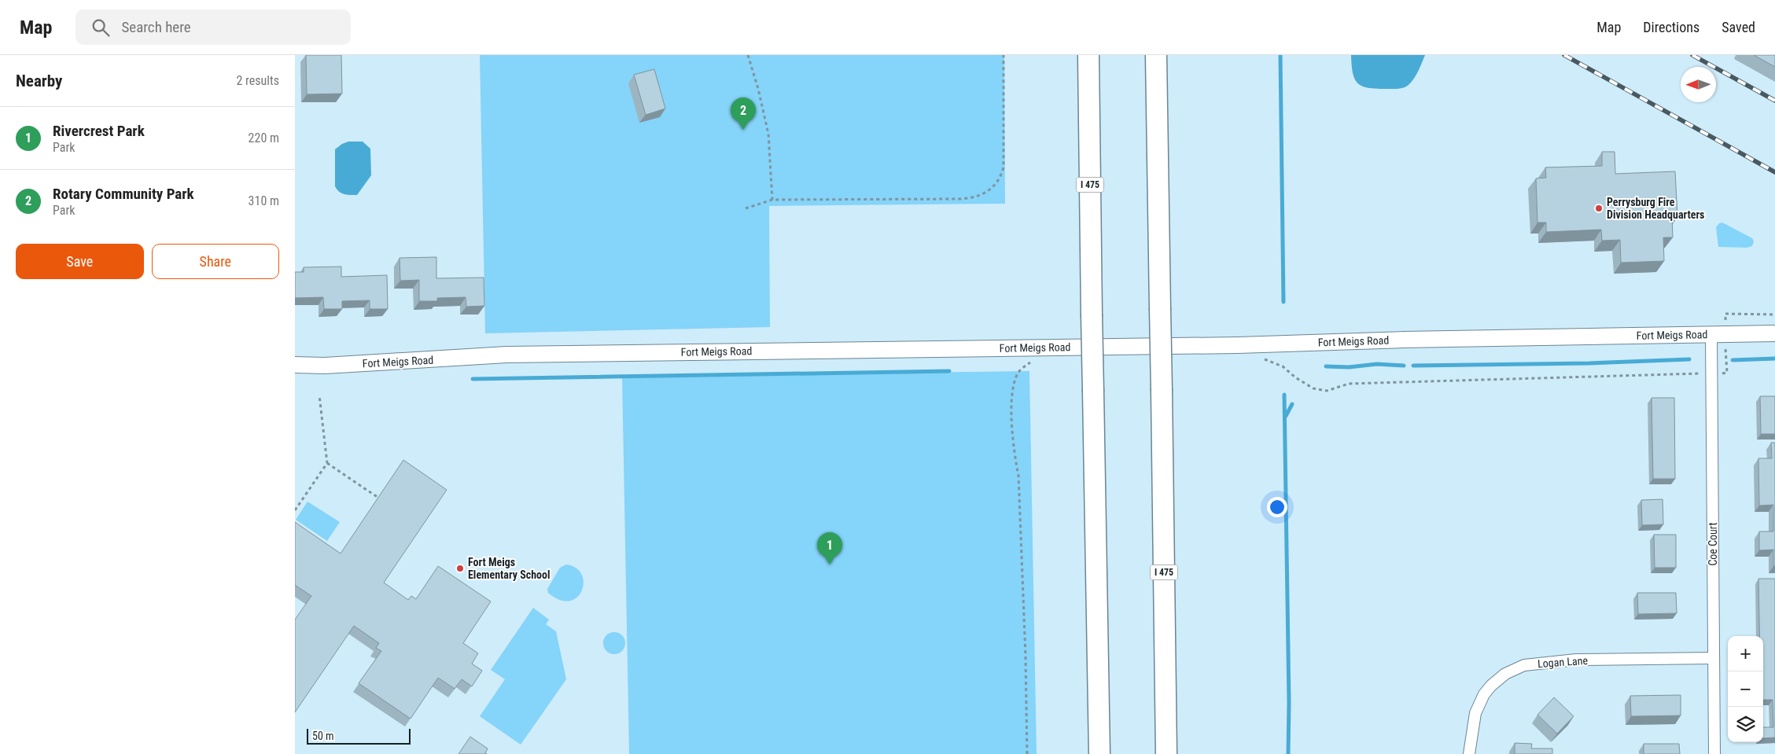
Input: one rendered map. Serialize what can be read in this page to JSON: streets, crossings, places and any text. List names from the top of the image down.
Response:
{
  "streets": {
    "highway": ["I 475"],
    "street": ["Fort Meigs Road", "Coe Court", "Logan Lane"]
  },
  "crossings": [
    ["Fort Meigs Road", "Coe Court"],
    ["Coe Court", "Logan Lane"]
  ],
  "places": ["Perrysburg Fire Division Headquarters", "Fort Meigs Elementary School"],
  "scale_bar": "50 m",
  "north": "left",
  "page": {
    "header": "Map",
    "search": "Search here",
    "nav": ["Map", "Directions", "Saved"],
    "heading": ["Nearby", "2 results"],
    "pins": ["2", "1"],
    "list": [
      {
        "mark": "1",
        "name": "Rivercrest Park",
        "note": "Park",
        "value": "220 m"
      },
      {
        "mark": "2",
        "name": "Rotary Community Park",
        "note": "Park",
        "value": "310 m"
      }
    ],
    "buttons": ["Save", "Share"],
    "map_buttons": ["+", "−"],
    "scale": "50 m"
  }
}
